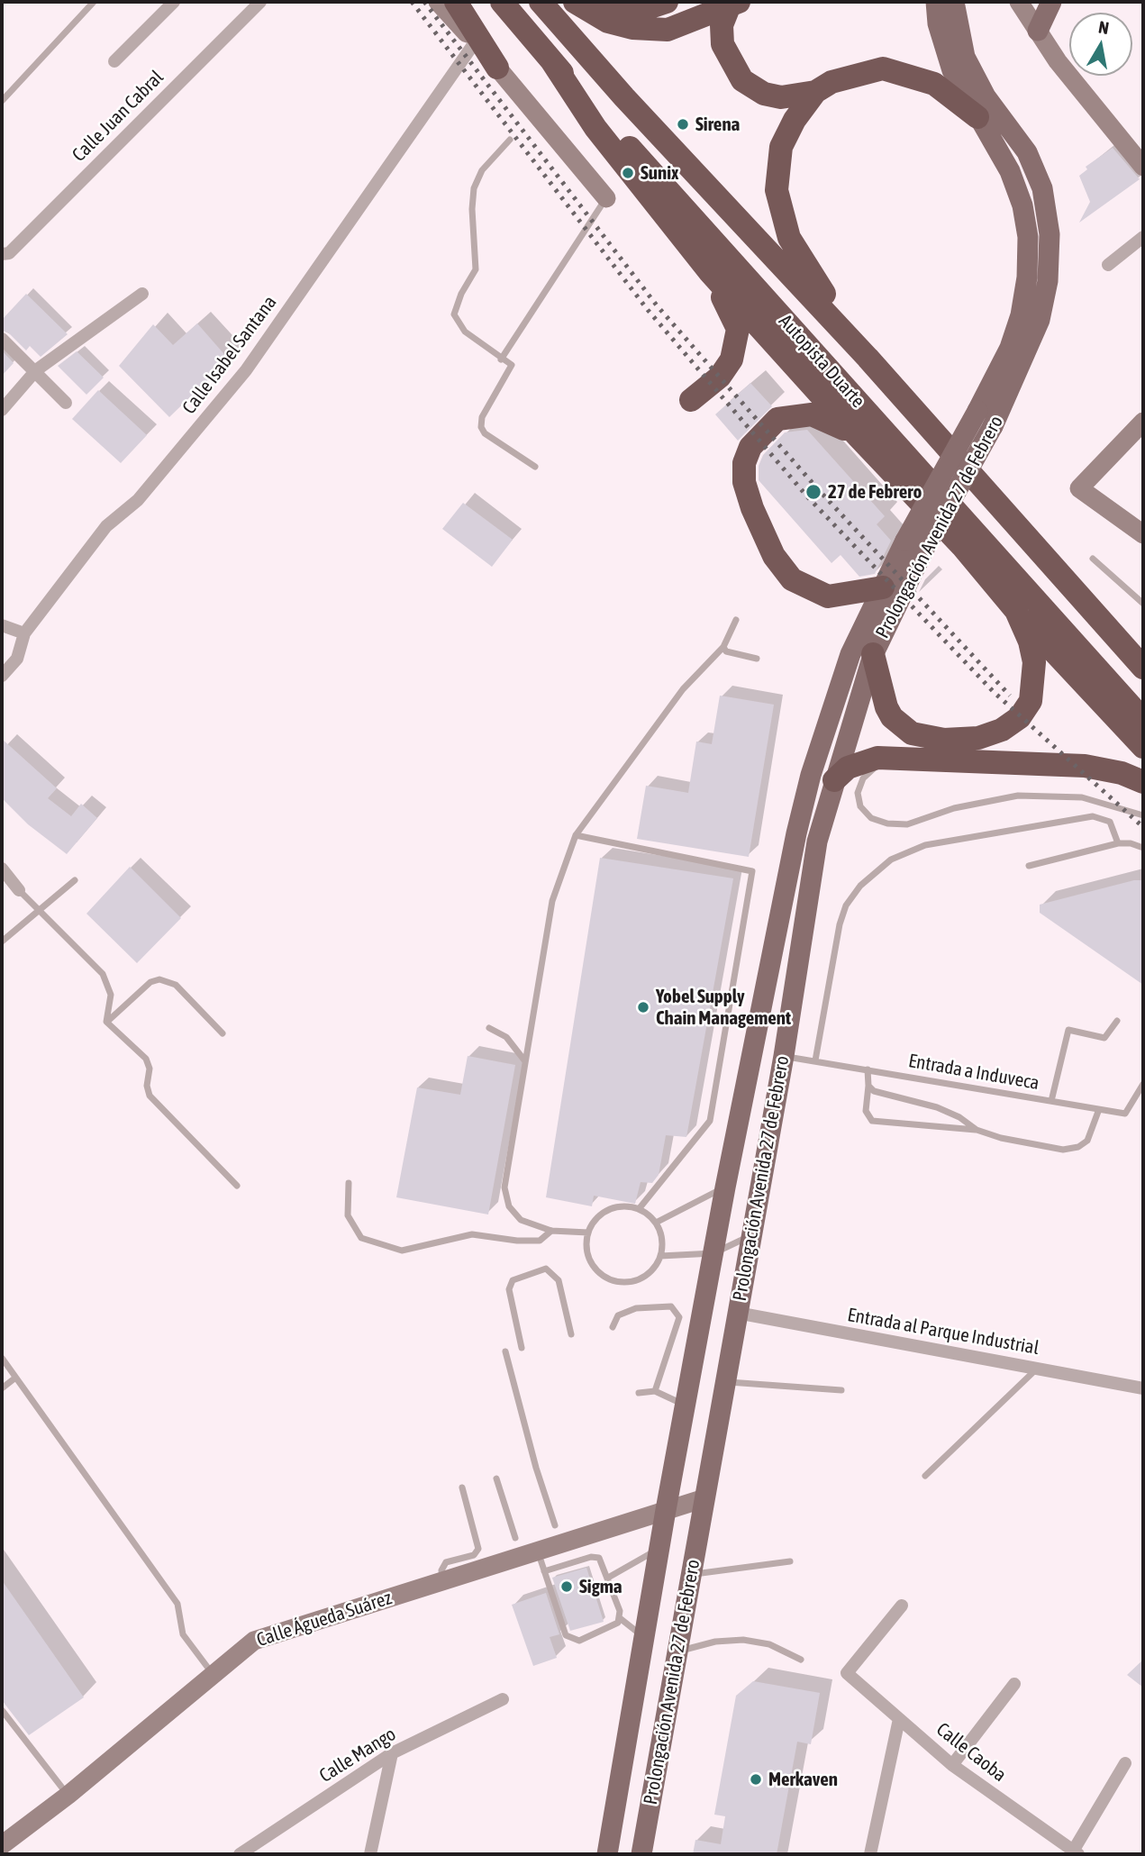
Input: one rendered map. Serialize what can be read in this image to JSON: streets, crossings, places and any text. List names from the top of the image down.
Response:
{
  "streets": {
    "highway": ["Autopista Duarte"],
    "main road": ["Prolongación Avenida 27 de Febrero"],
    "street": [
      "Calle Juan Cabral",
      "Calle Isabel Santana",
      "Entrada al Parque Industrial",
      "Calle Águeda Suárez",
      "Calle Caoba",
      "Calle Mango"
    ],
    "lane": ["Entrada a Induveca"]
  },
  "crossings": [
    ["Prolongación Avenida 27 de Febrero", "Entrada a Induveca"],
    ["Prolongación Avenida 27 de Febrero", "Entrada al Parque Industrial"],
    ["Prolongación Avenida 27 de Febrero", "Calle Águeda Suárez"]
  ],
  "places": [
    "Sirena",
    "Sunix",
    "27 de Febrero",
    "Yobel Supply Chain Management",
    "Sigma",
    "Merkaven"
  ],
  "north": "top"
}
